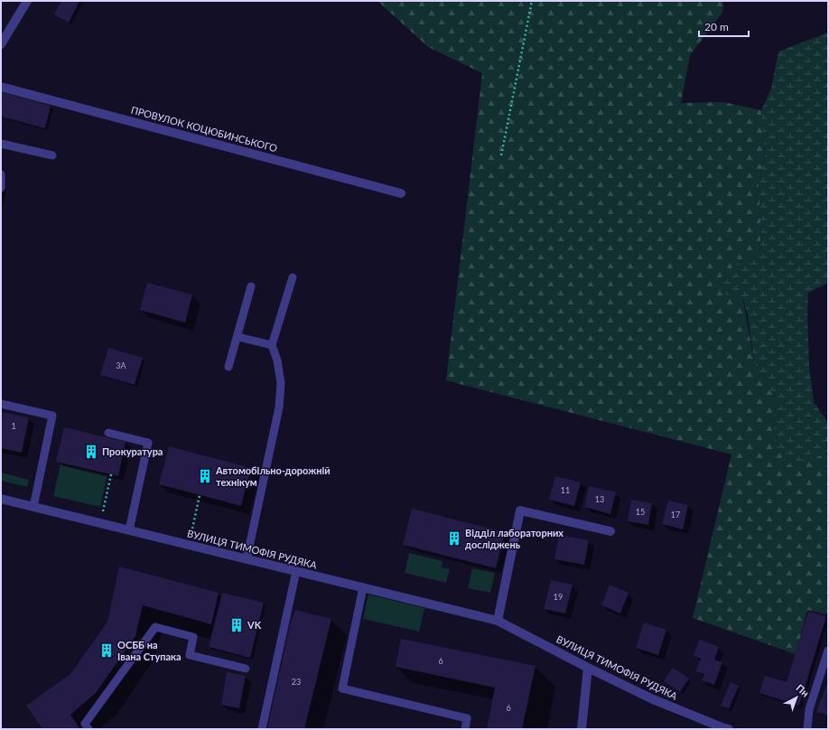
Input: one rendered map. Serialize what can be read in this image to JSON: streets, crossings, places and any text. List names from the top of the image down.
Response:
{
  "streets": {
    "street": ["ПРОВУЛОК КОЦЮБИНСЬКОГО", "ВУЛИЦЯ ТИМОФІЯ РУДЯКА"]
  },
  "places": {
    "building": [
      "Прокуратура",
      "Автомобільно-дорожній технікум",
      "Відділ лабораторних досліджень",
      "VK",
      "ОСББ на Івана Ступака"
    ]
  },
  "house_numbers": [
    "3А",
    "1",
    "11",
    "13",
    "15",
    "17",
    "19",
    "6",
    "23",
    "6"
  ],
  "scale_bar": "20 m",
  "north": "top right"
}
